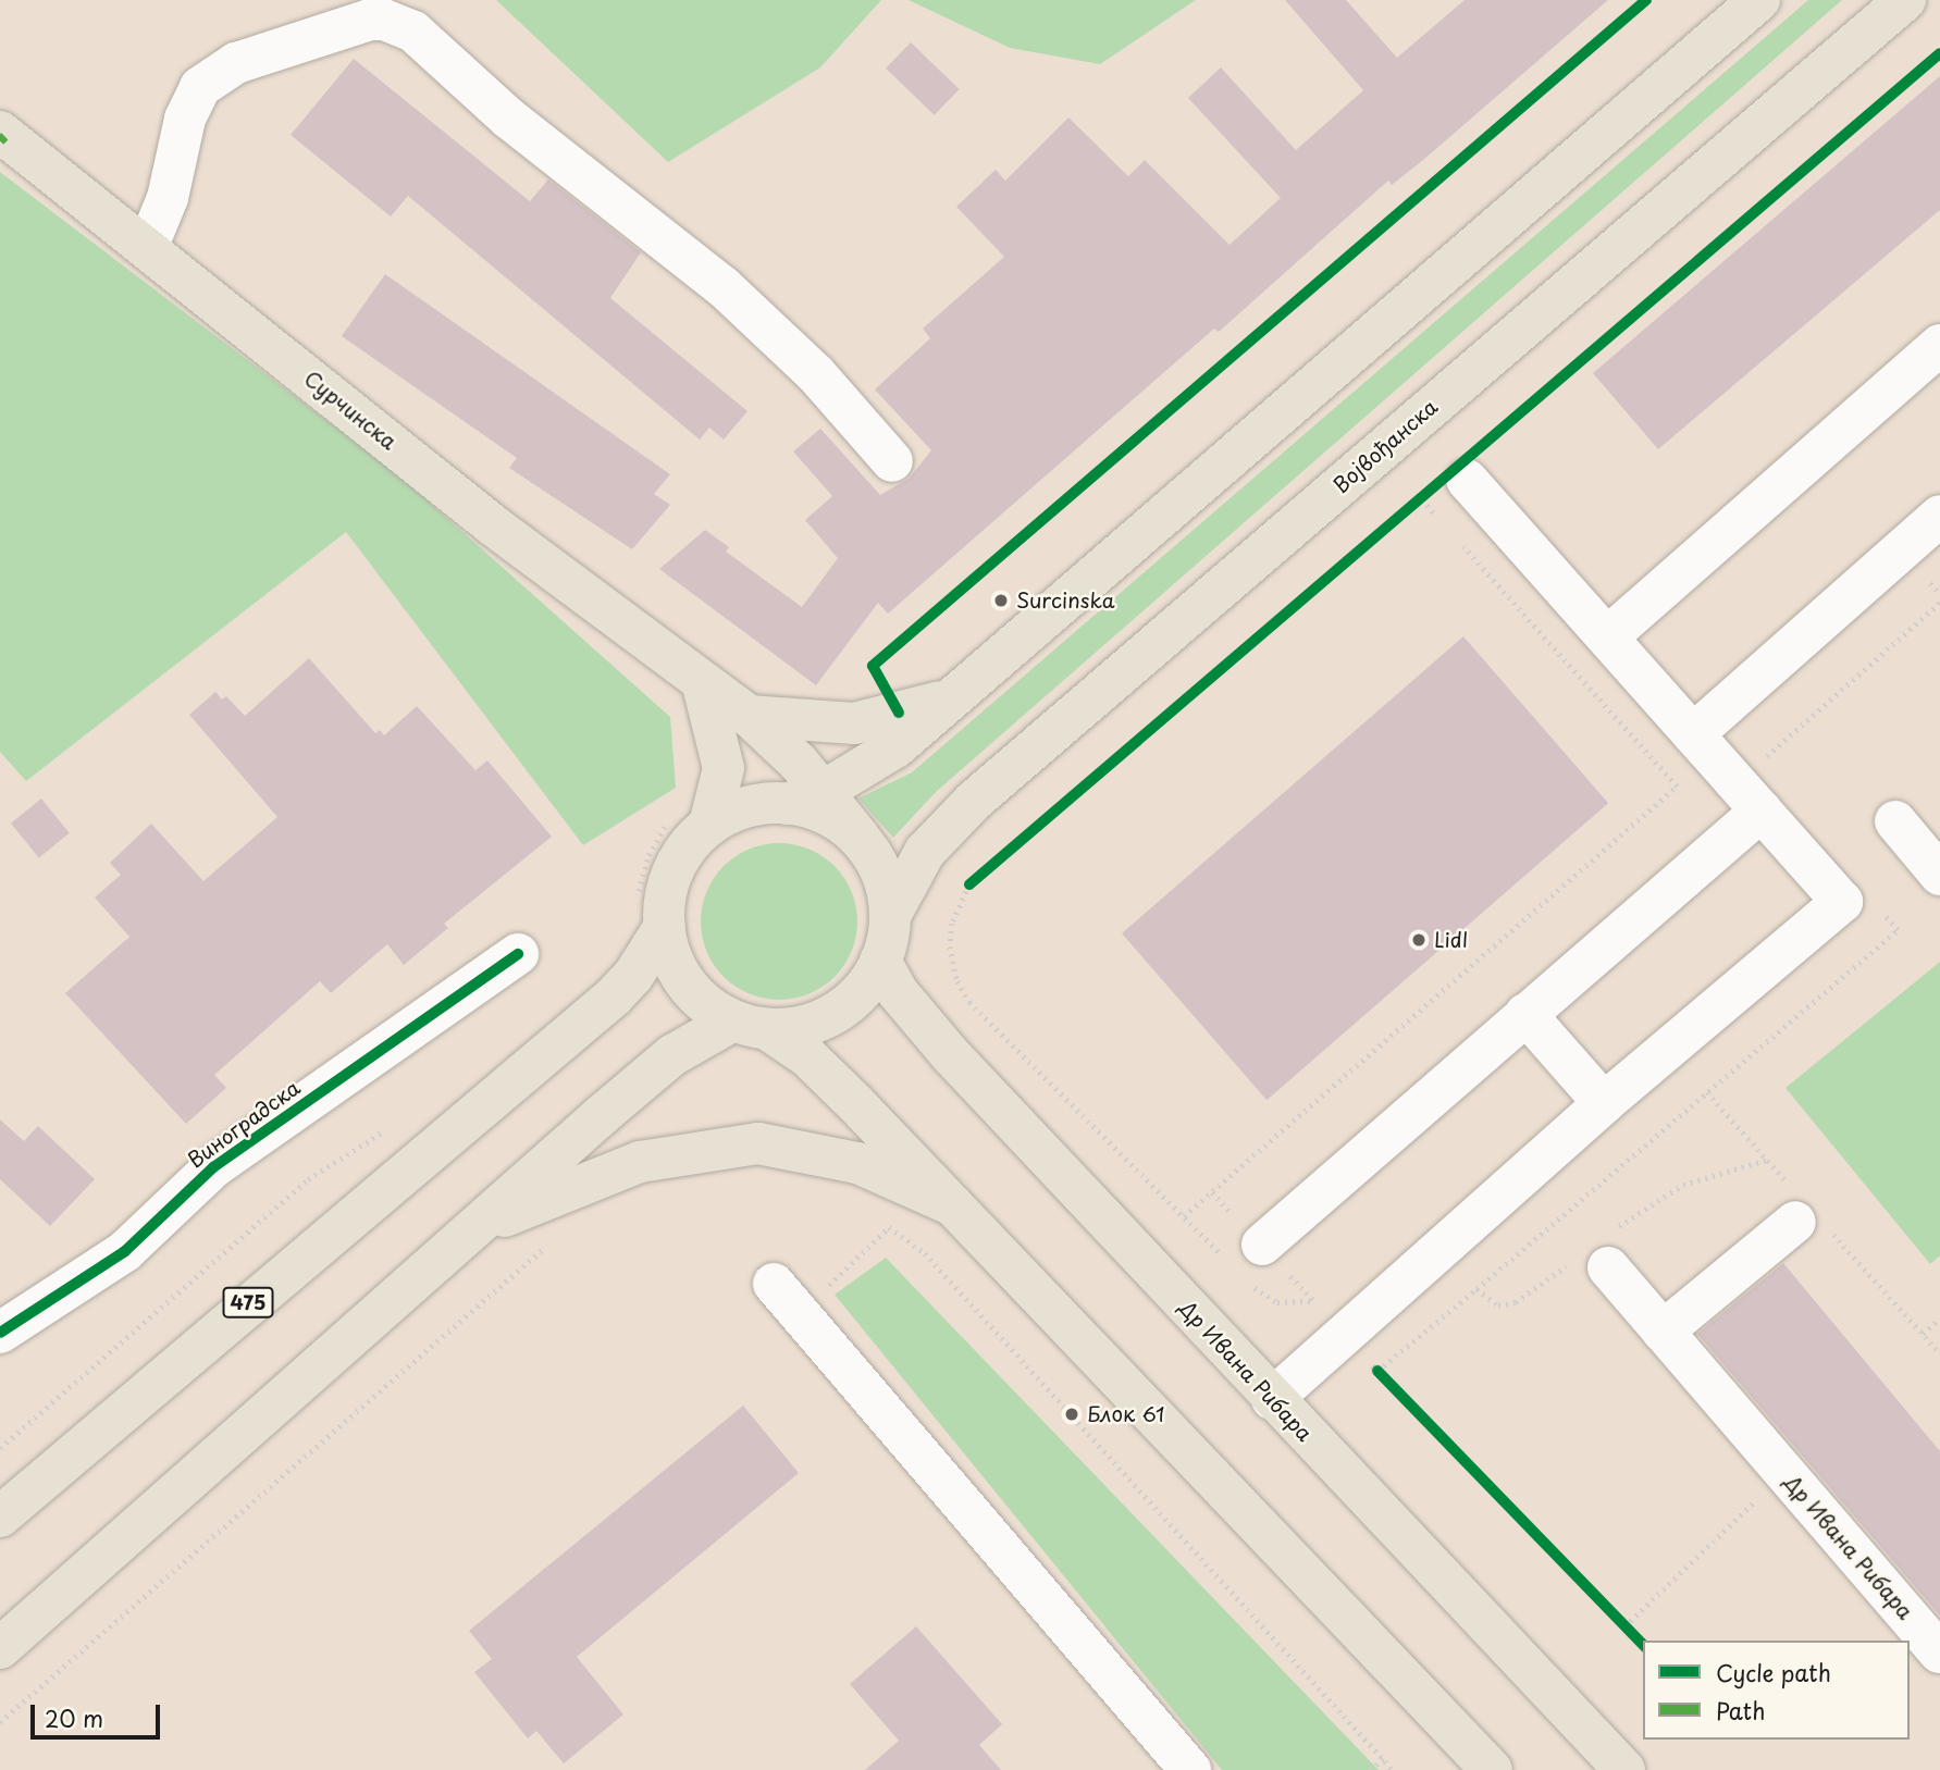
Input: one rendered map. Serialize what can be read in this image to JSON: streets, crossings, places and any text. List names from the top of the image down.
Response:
{
  "streets": {
    "main road": [
      "Сурчинска",
      "Војвођанска",
      "475",
      "Др Ивана Рибара"
    ],
    "street": ["Виноградска"]
  },
  "crossings": [
    ["Сурчинска", "Војвођанска"],
    ["Сурчинска", "475"],
    ["Сурчинска", "Др Ивана Рибара"],
    ["Војвођанска", "475"],
    ["Војвођанска", "Др Ивана Рибара"],
    ["475", "Др Ивана Рибара"]
  ],
  "places": ["Surcinska", "Lidl", "Блок 61"],
  "legend": ["Cycle path", "Path"],
  "scale_bar": "20 m"
}
